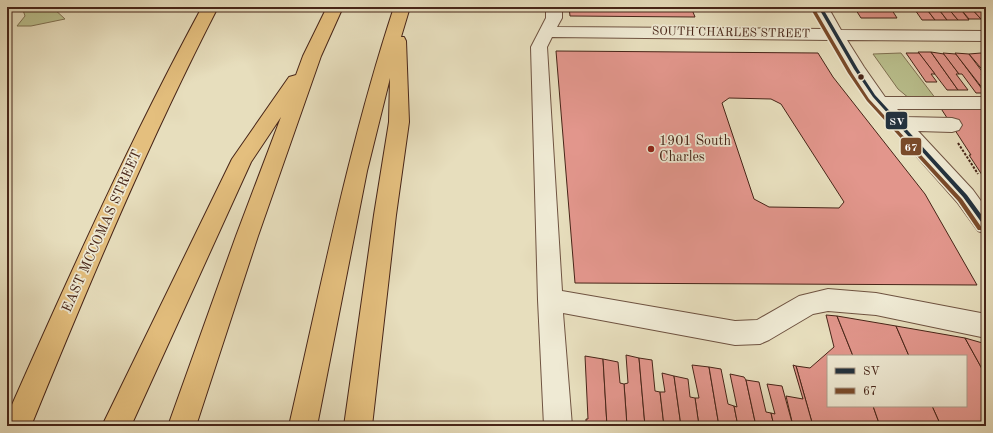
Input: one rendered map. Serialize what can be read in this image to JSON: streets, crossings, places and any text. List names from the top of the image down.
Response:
{
  "streets": {
    "main road": ["EAST MCCOMAS STREET"],
    "street": ["SOUTH CHARLES STREET"]
  },
  "places": ["1901 South Charles"],
  "lines": ["transit line SV", "transit line 67"],
  "legend": ["SV", "67"]
}
